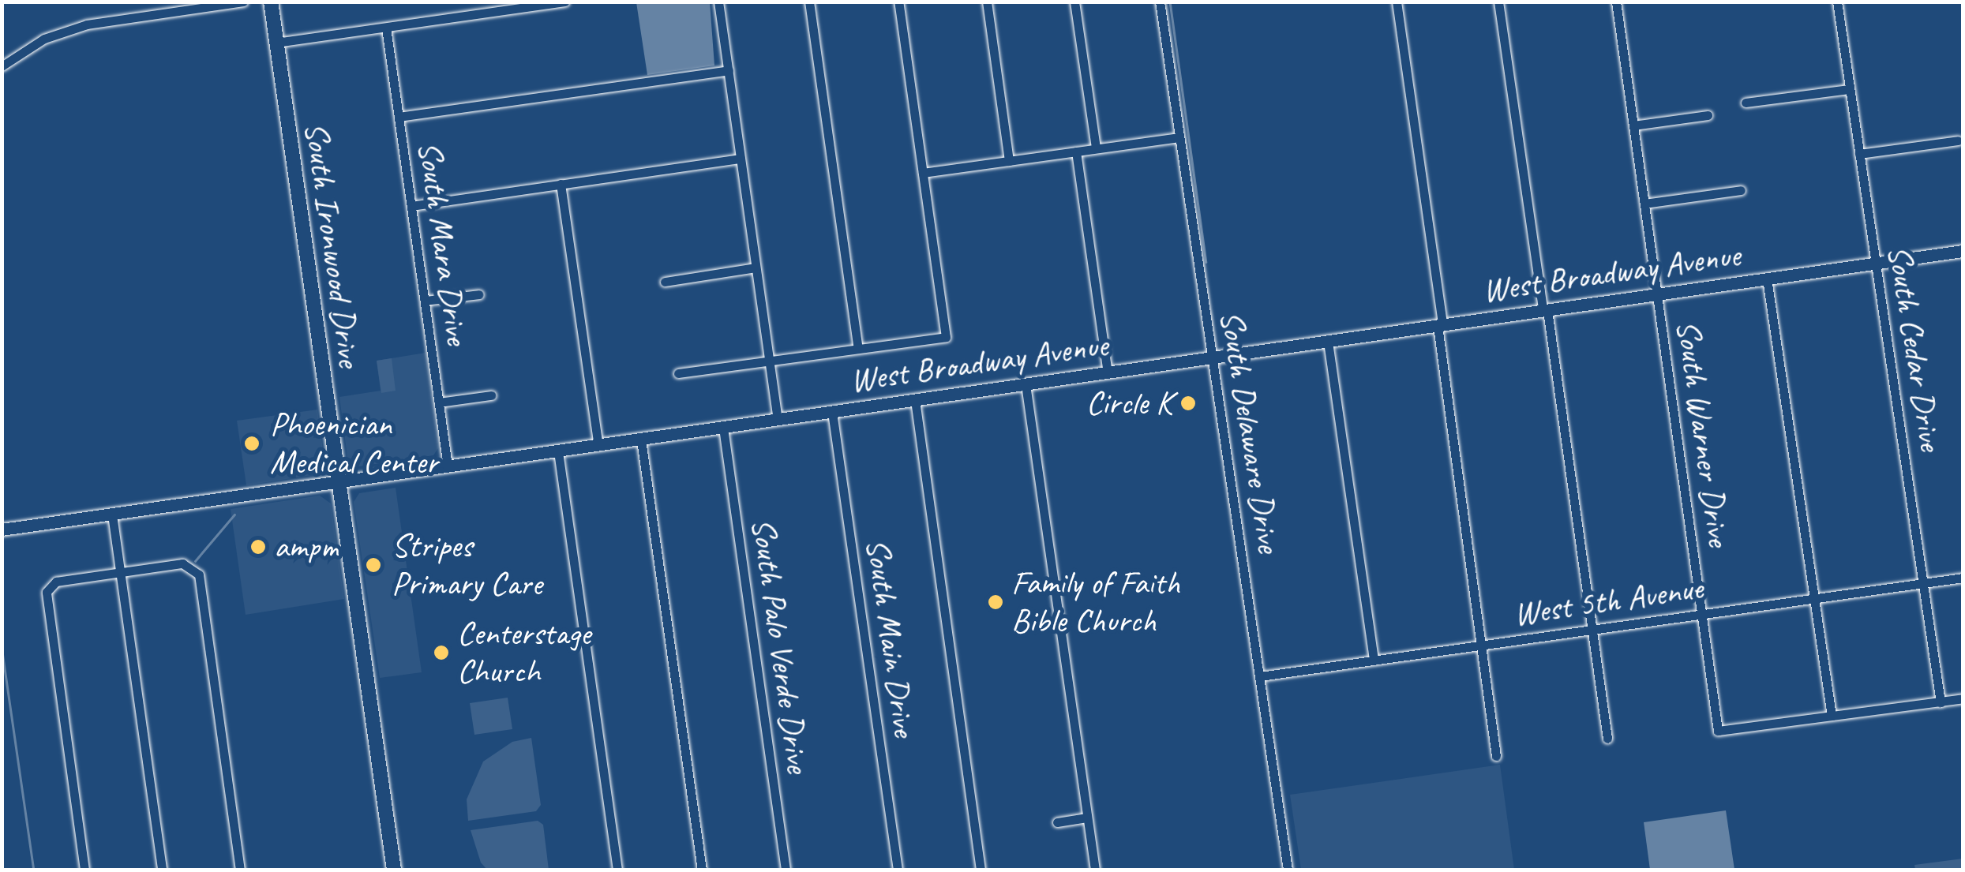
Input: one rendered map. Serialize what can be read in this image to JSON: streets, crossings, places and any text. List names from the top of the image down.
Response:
{
  "streets": {
    "main road": ["South Ironwood Drive", "West Broadway Avenue"],
    "street": [
      "South Mara Drive",
      "South Cedar Drive",
      "South Delaware Drive",
      "South Warner Drive",
      "West 5th Avenue",
      "South Main Drive",
      "South Palo Verde Drive"
    ]
  },
  "crossings": [
    ["South Mara Drive", "West Broadway Avenue"],
    ["South Ironwood Drive", "West Broadway Avenue"],
    ["West Broadway Avenue", "South Cedar Drive"],
    ["West Broadway Avenue", "South Delaware Drive"],
    ["West Broadway Avenue", "South Warner Drive"],
    ["West Broadway Avenue", "South Main Drive"],
    ["West Broadway Avenue", "South Palo Verde Drive"],
    ["South Cedar Drive", "West 5th Avenue"],
    ["South Delaware Drive", "West 5th Avenue"],
    ["South Warner Drive", "West 5th Avenue"]
  ],
  "places": [
    "Circle K",
    "Phoenician Medical Center",
    "ampm",
    "Stripes Primary Care",
    "Family of Faith Bible Church",
    "Centerstage Church"
  ]
}
